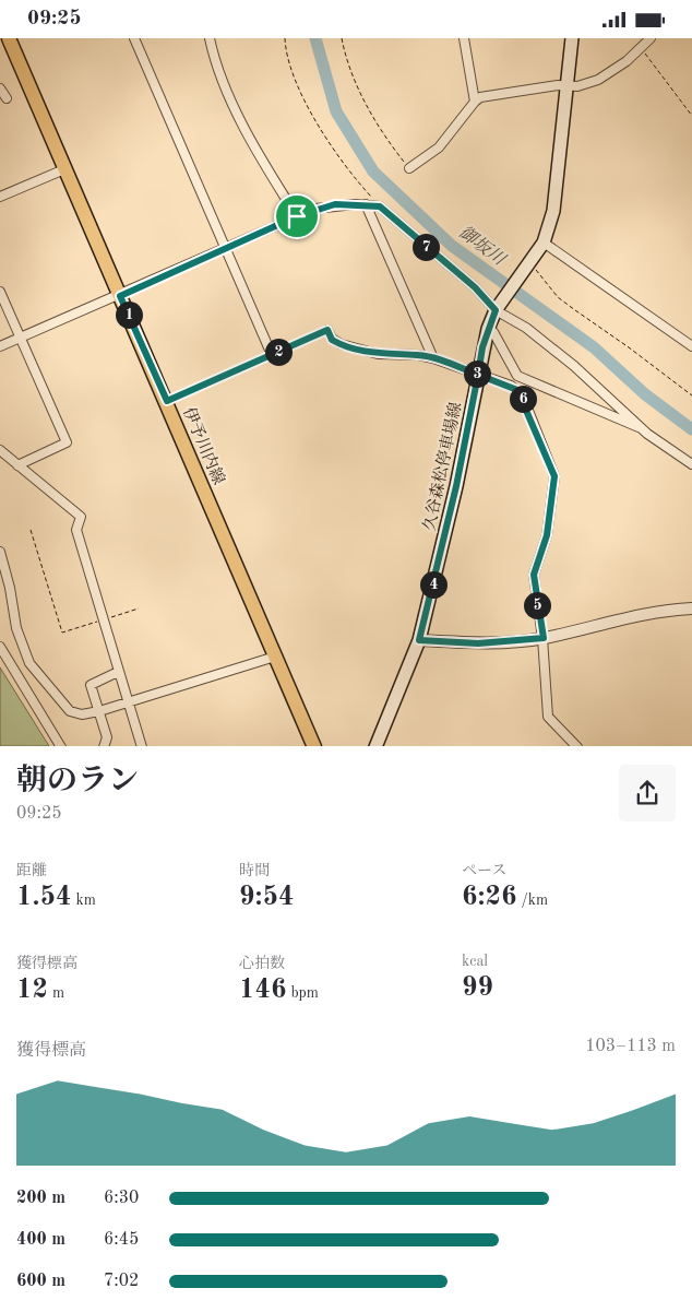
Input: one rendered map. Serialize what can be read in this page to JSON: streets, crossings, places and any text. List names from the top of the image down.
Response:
{
  "streets": {
    "main road": ["伊予川内線", "久谷森松停車場線"]
  },
  "water": ["御坂川"],
  "page": {
    "status": "09:25",
    "pins": [
      "7",
      "1",
      "2",
      "3",
      "6",
      "4",
      "5"
    ],
    "heading": ["朝のラン", "09:25"],
    "stats": [
      ["距離", "1.54 km"],
      ["時間", "9:54"],
      ["ペース", "6:26 /km"],
      ["獲得標高", "12 m"],
      ["心拍数", "146 bpm"],
      ["kcal", "99"]
    ],
    "chart": ["獲得標高", "103–113 m"],
    "list": [
      {
        "name": "200 m",
        "note": "6:30"
      },
      {
        "name": "400 m",
        "note": "6:45"
      },
      {
        "name": "600 m",
        "note": "7:02"
      }
    ]
  }
}
